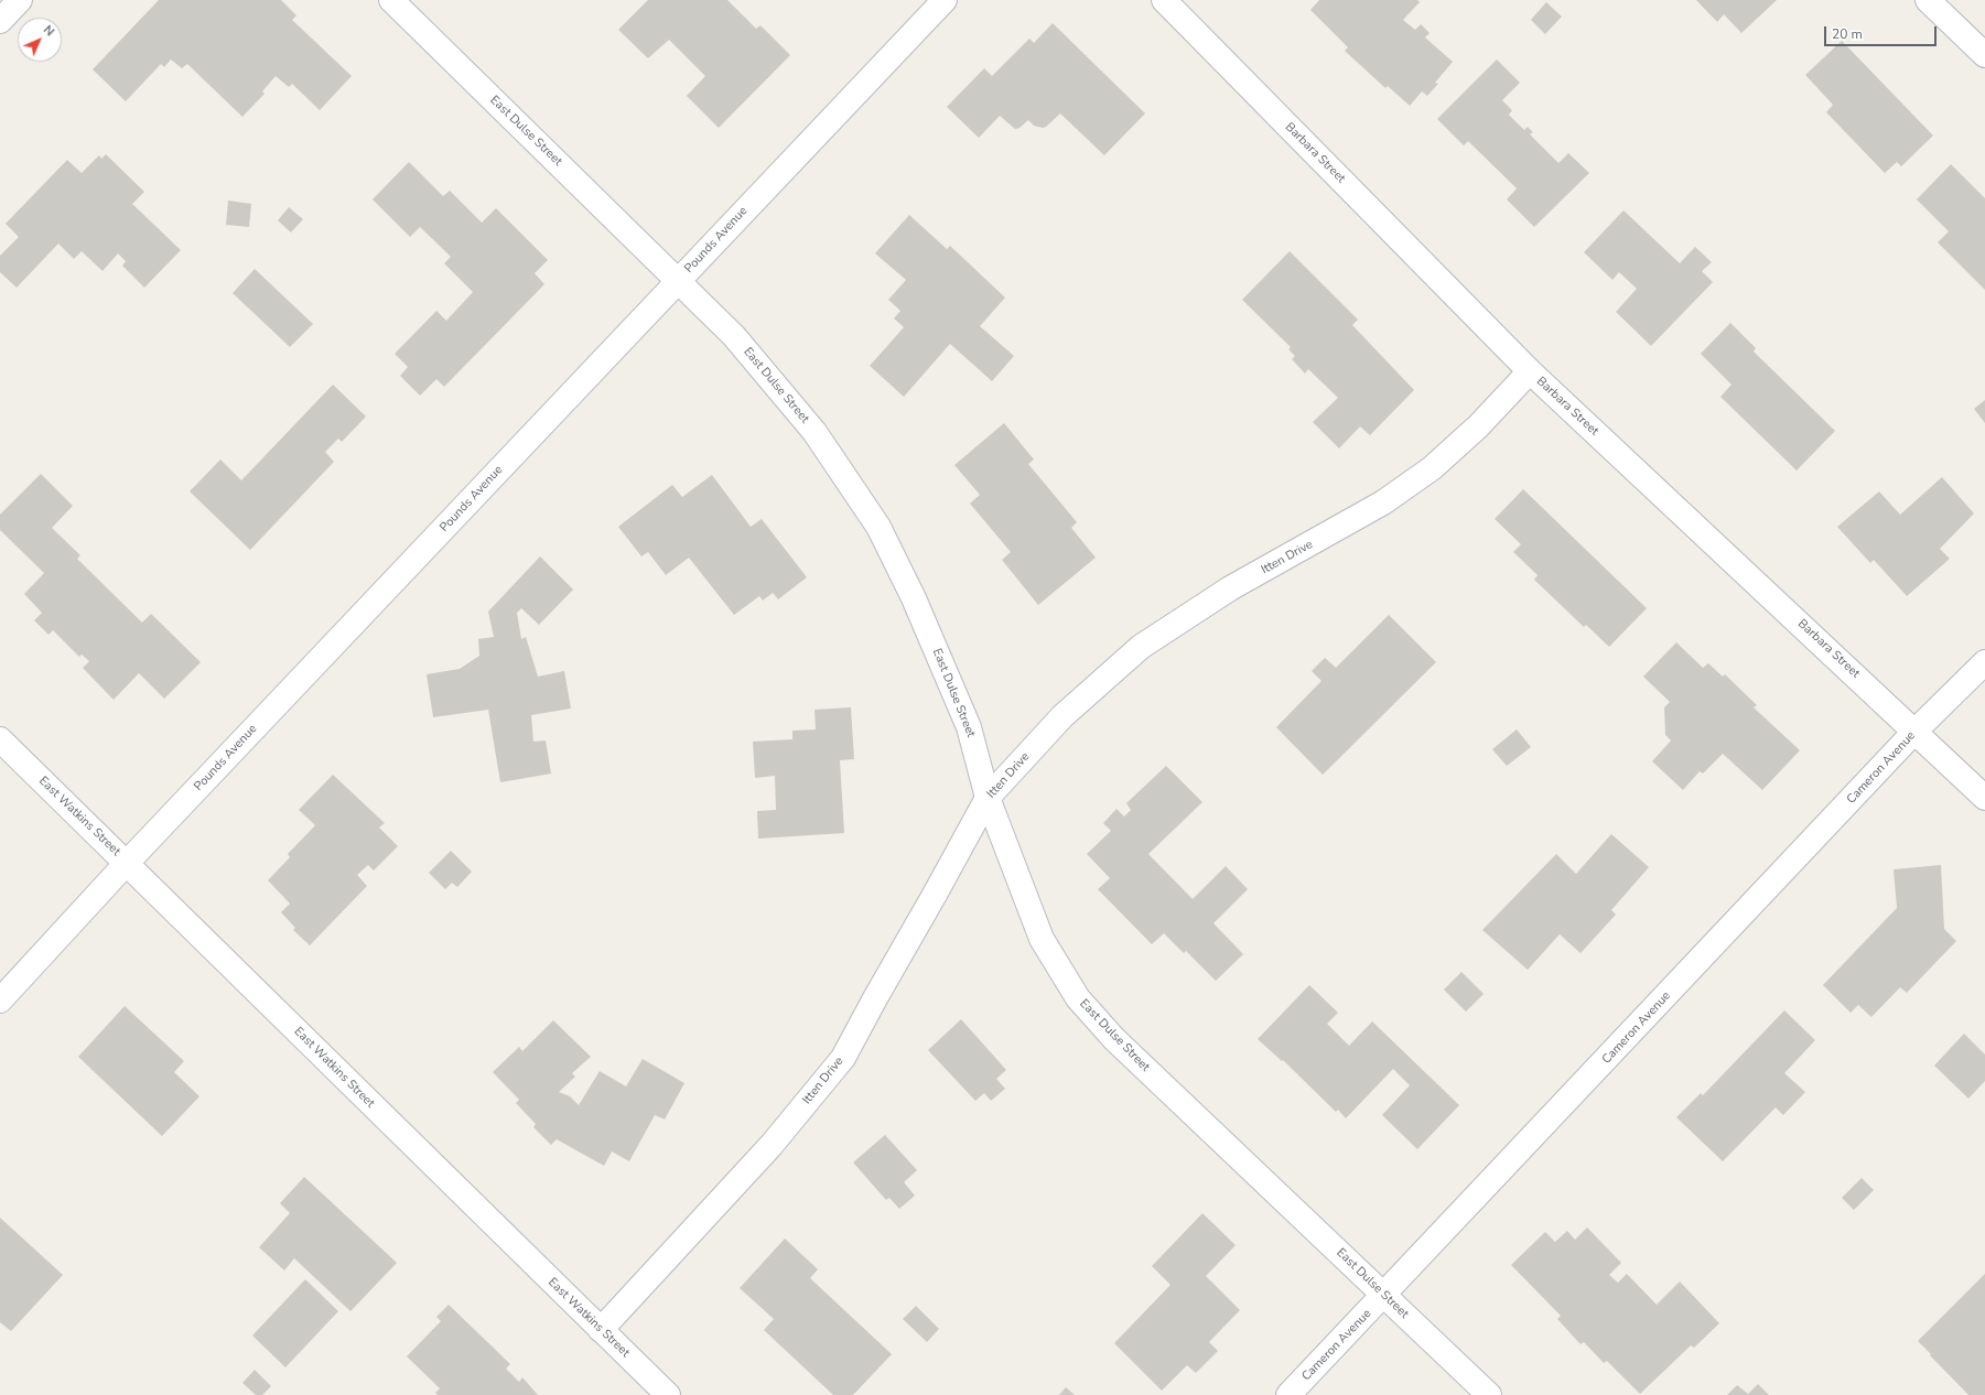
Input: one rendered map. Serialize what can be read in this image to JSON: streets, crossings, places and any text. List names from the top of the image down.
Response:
{
  "streets": {
    "street": [
      "East Dulse Street",
      "Barbara Street",
      "Pounds Avenue",
      "Itten Drive",
      "Cameron Avenue",
      "East Watkins Street"
    ]
  },
  "crossings": [
    ["East Dulse Street", "Pounds Avenue"],
    ["East Dulse Street", "Itten Drive"],
    ["East Dulse Street", "Cameron Avenue"],
    ["Barbara Street", "Itten Drive"],
    ["Barbara Street", "Cameron Avenue"],
    ["Pounds Avenue", "East Watkins Street"],
    ["Itten Drive", "East Watkins Street"]
  ],
  "scale_bar": "20 m",
  "north": "top right"
}
